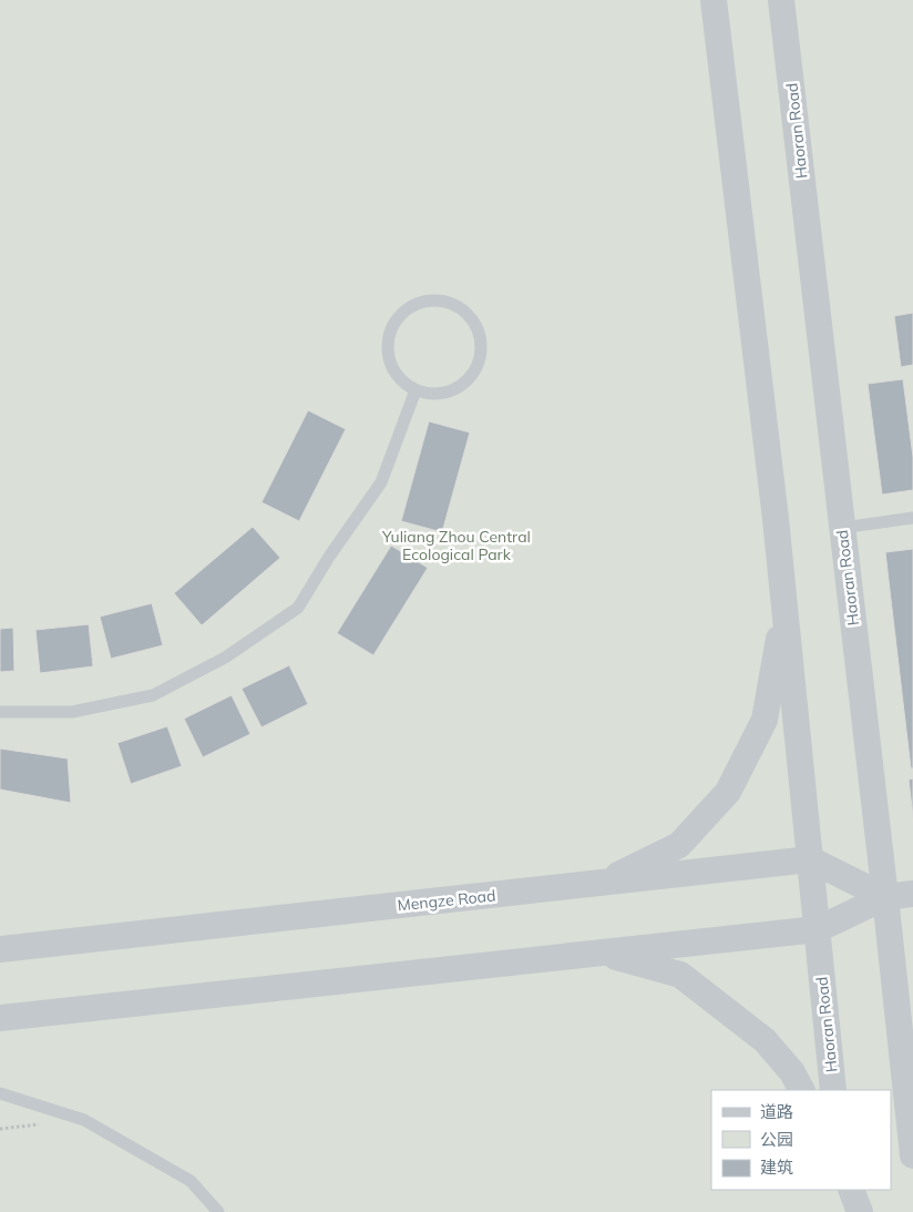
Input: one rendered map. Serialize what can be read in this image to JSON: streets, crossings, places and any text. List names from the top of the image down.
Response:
{
  "streets": {
    "street": ["Haoran Road", "Mengze Road"]
  },
  "crossings": [
    ["Haoran Road", "Mengze Road"]
  ],
  "parks": ["Yuliang Zhou Central Ecological Park"],
  "legend": ["道路", "公园", "建筑"]
}
